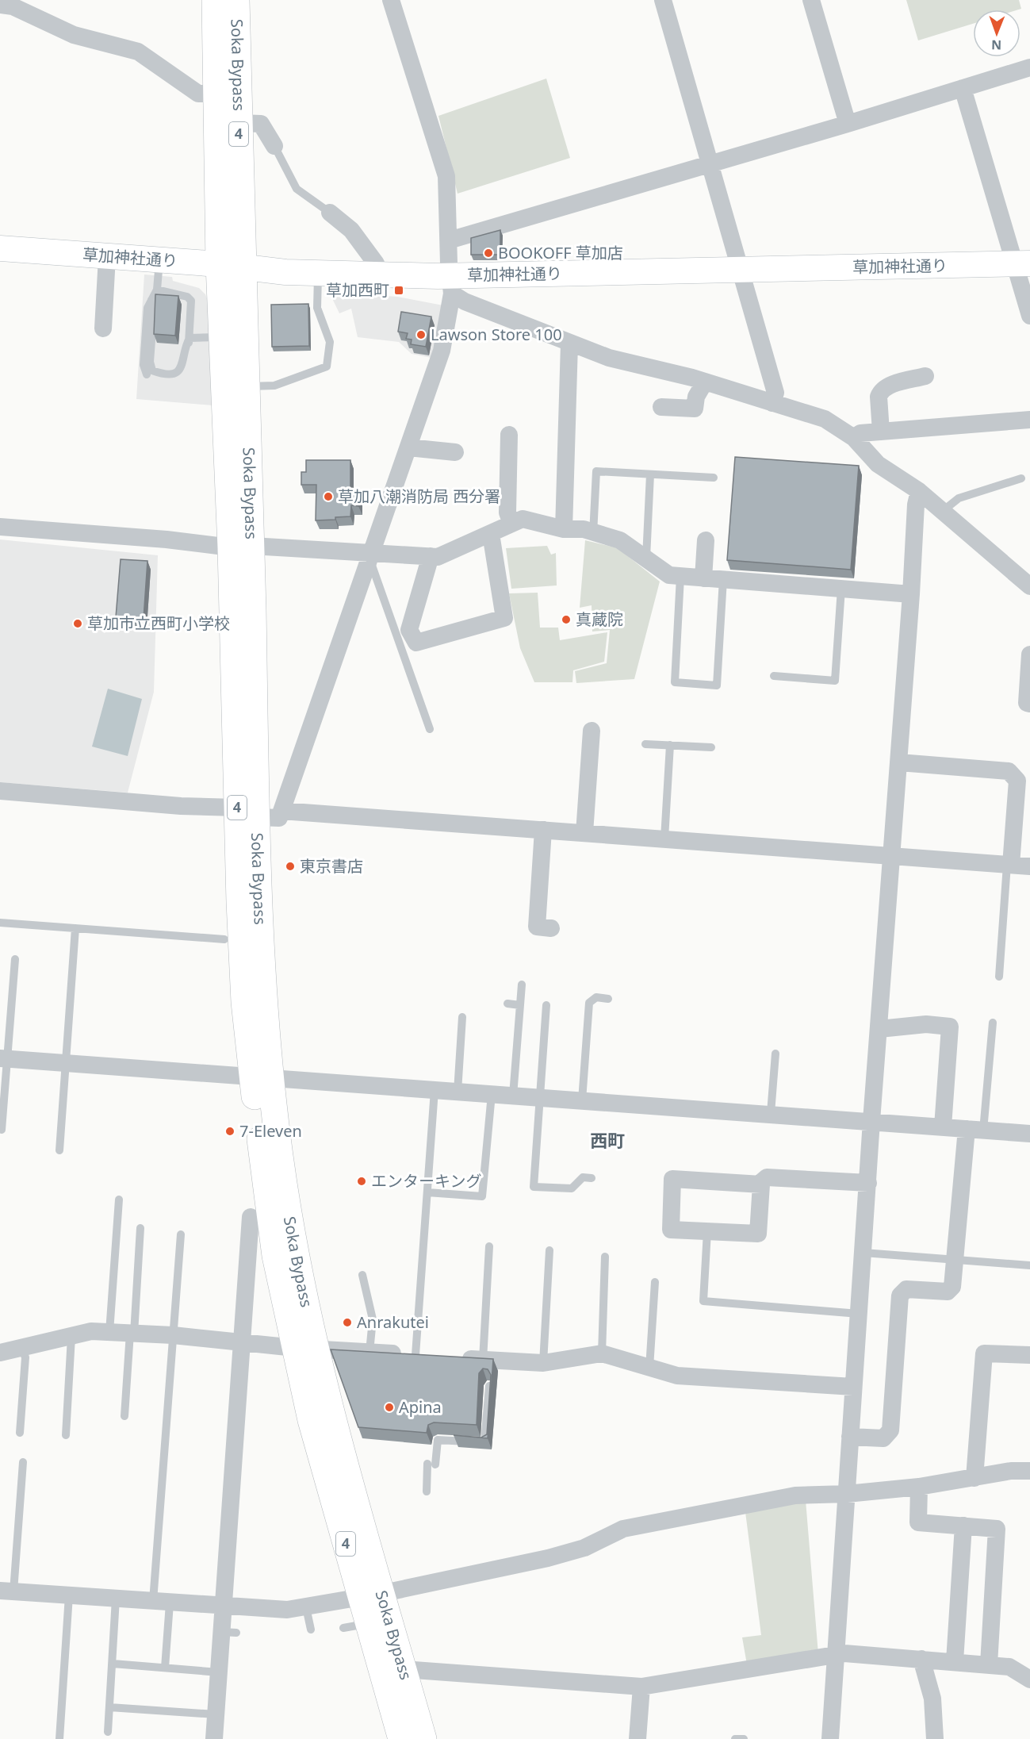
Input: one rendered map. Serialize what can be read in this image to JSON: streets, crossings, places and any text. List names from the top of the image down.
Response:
{
  "streets": {
    "highway": ["Soka Bypass", "4"],
    "street": ["草加神社通り"]
  },
  "crossings": [
    ["Soka Bypass", "草加神社通り"]
  ],
  "districts": ["西町"],
  "places": {
    "other": [
      "BOOKOFF 草加店",
      "Lawson Store 100",
      "草加八潮消防局 西分署",
      "真蔵院",
      "草加市立西町小学校",
      "東京書店",
      "7-Eleven",
      "エンターキング",
      "Anrakutei",
      "Apina"
    ],
    "transit": ["草加西町"]
  },
  "north": "bottom"
}
